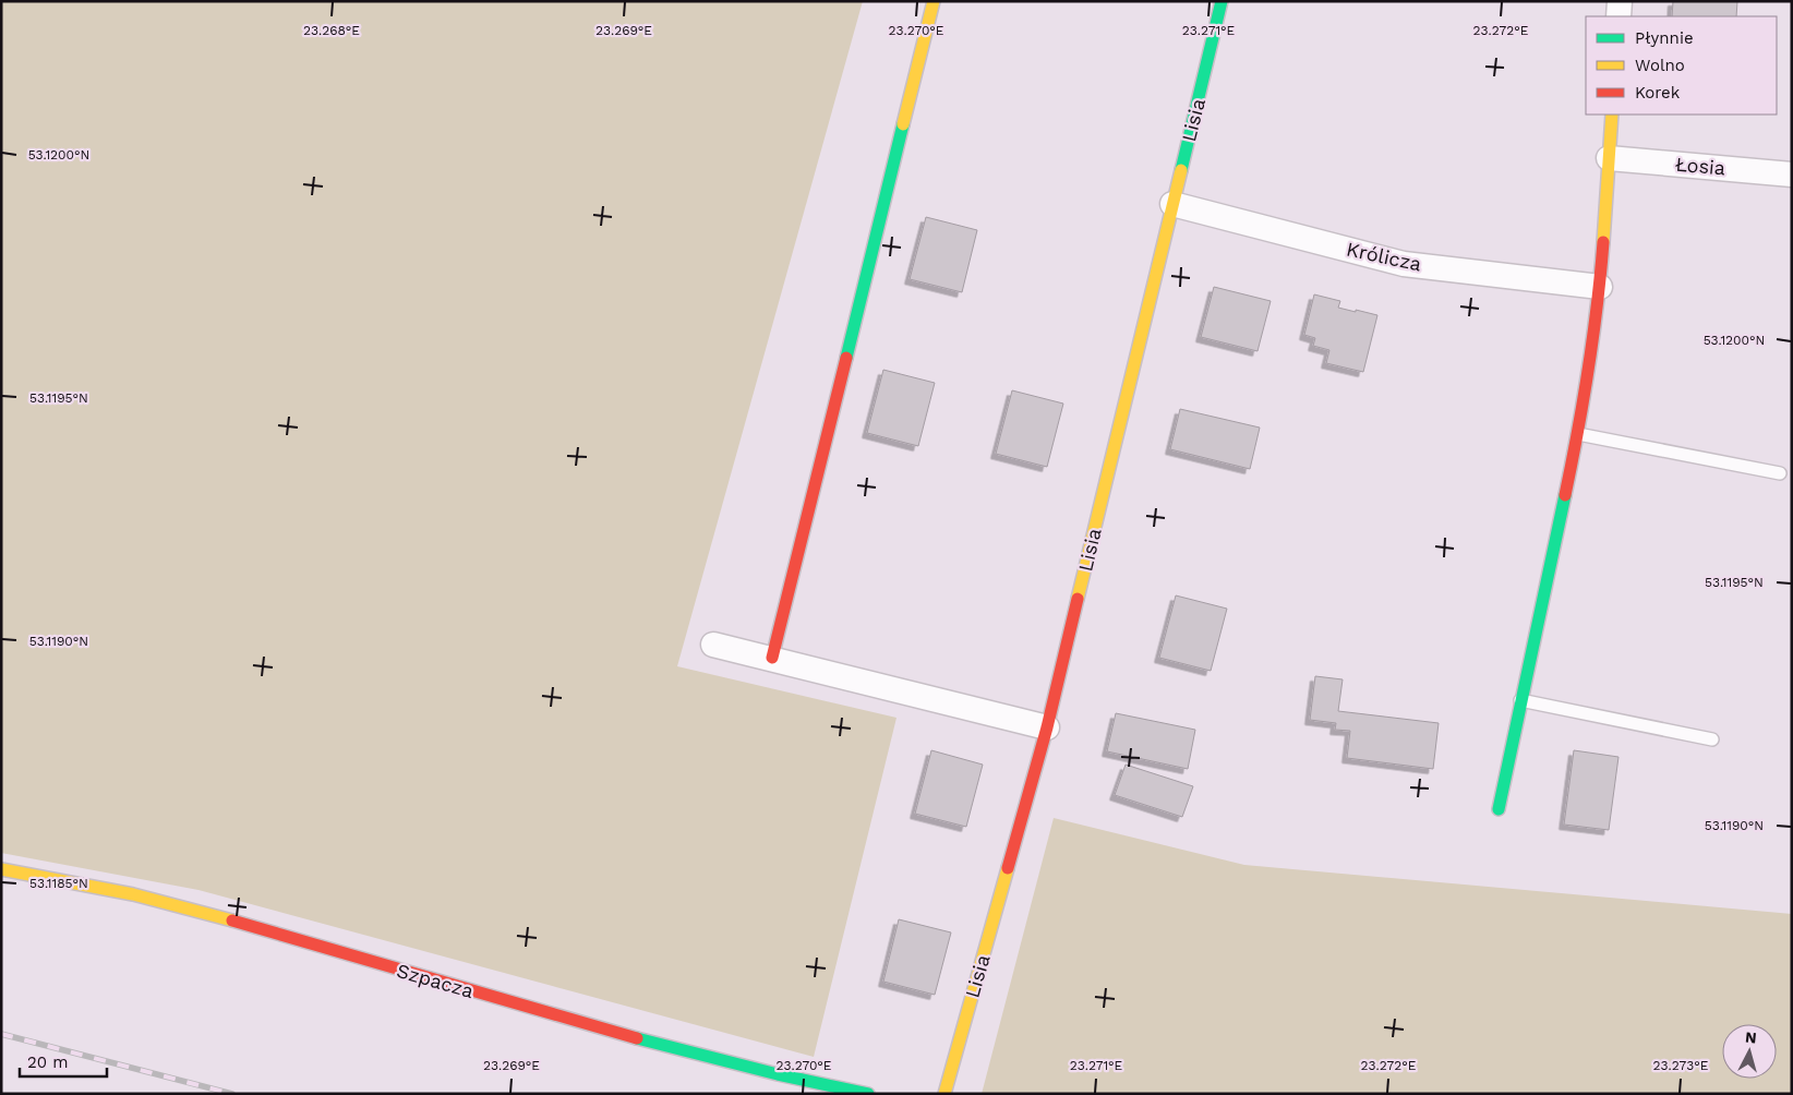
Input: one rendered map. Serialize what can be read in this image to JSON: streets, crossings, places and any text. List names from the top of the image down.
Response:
{
  "streets": {
    "street": [
      "Lisia",
      "Łosia",
      "Królicza",
      "Szpacza"
    ]
  },
  "crossings": [
    ["Lisia", "Królicza"]
  ],
  "legend": ["Płynnie", "Wolno", "Korek"],
  "scale_bar": "20 m",
  "north": "top",
  "coordinates": [
    "23.268°E",
    "23.269°E",
    "23.270°E",
    "23.271°E",
    "23.272°E",
    "53.1200°N",
    "53.1195°N",
    "53.1190°N",
    "53.1185°N",
    "23.273°E"
  ]
}
